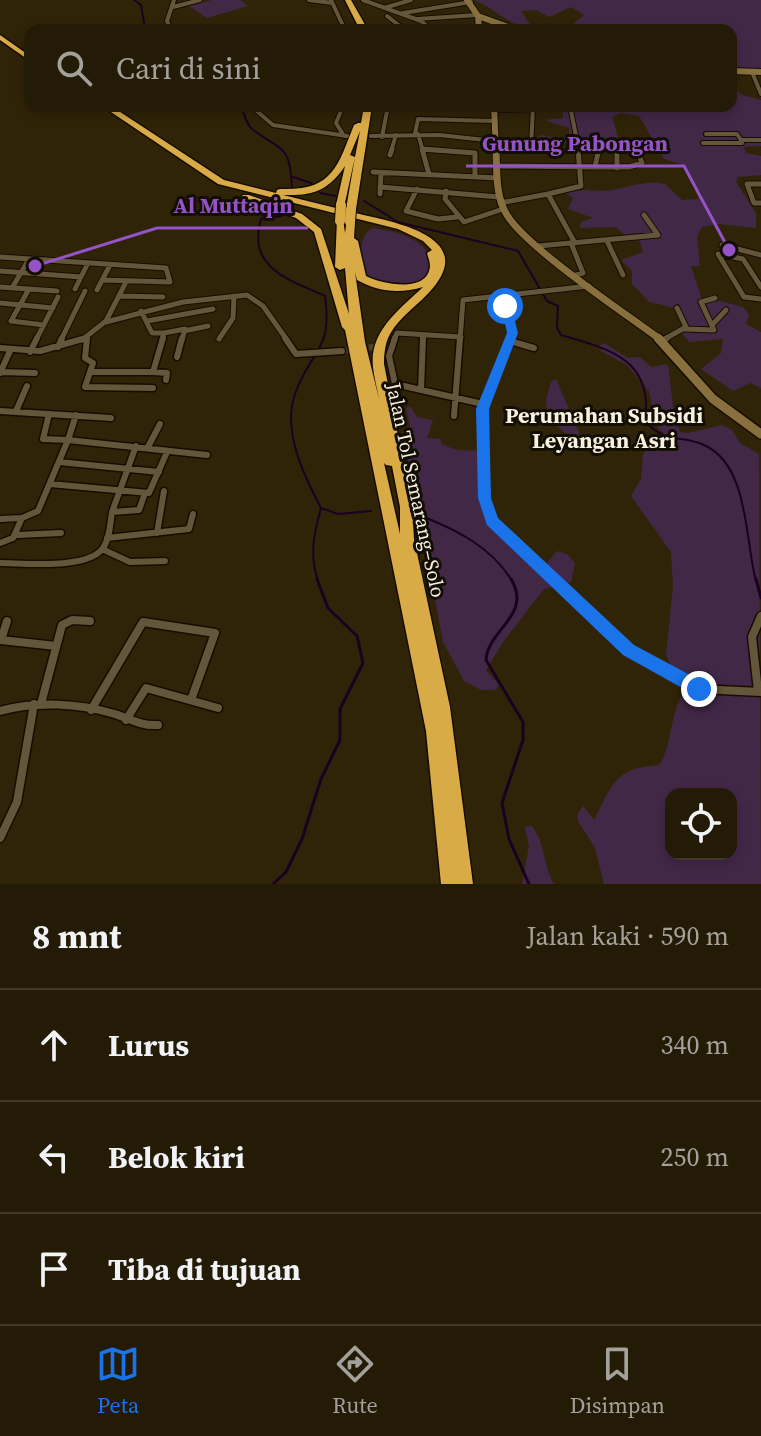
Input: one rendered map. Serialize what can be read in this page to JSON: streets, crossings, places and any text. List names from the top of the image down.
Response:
{
  "streets": {
    "highway": ["Jalan Tol Semarang–Solo"]
  },
  "districts": ["Perumahan Subsidi Leyangan Asri"],
  "places": ["Gunung Pabongan", "Al Muttaqin"],
  "page": {
    "search": "Cari di sini",
    "heading": ["8 mnt", "Jalan kaki · 590 m"],
    "list": [
      ["Lurus", "340 m"],
      ["Belok kiri", "250 m"],
      "Tiba di tujuan"
    ],
    "nav": ["Peta", "Rute", "Disimpan"]
  }
}
